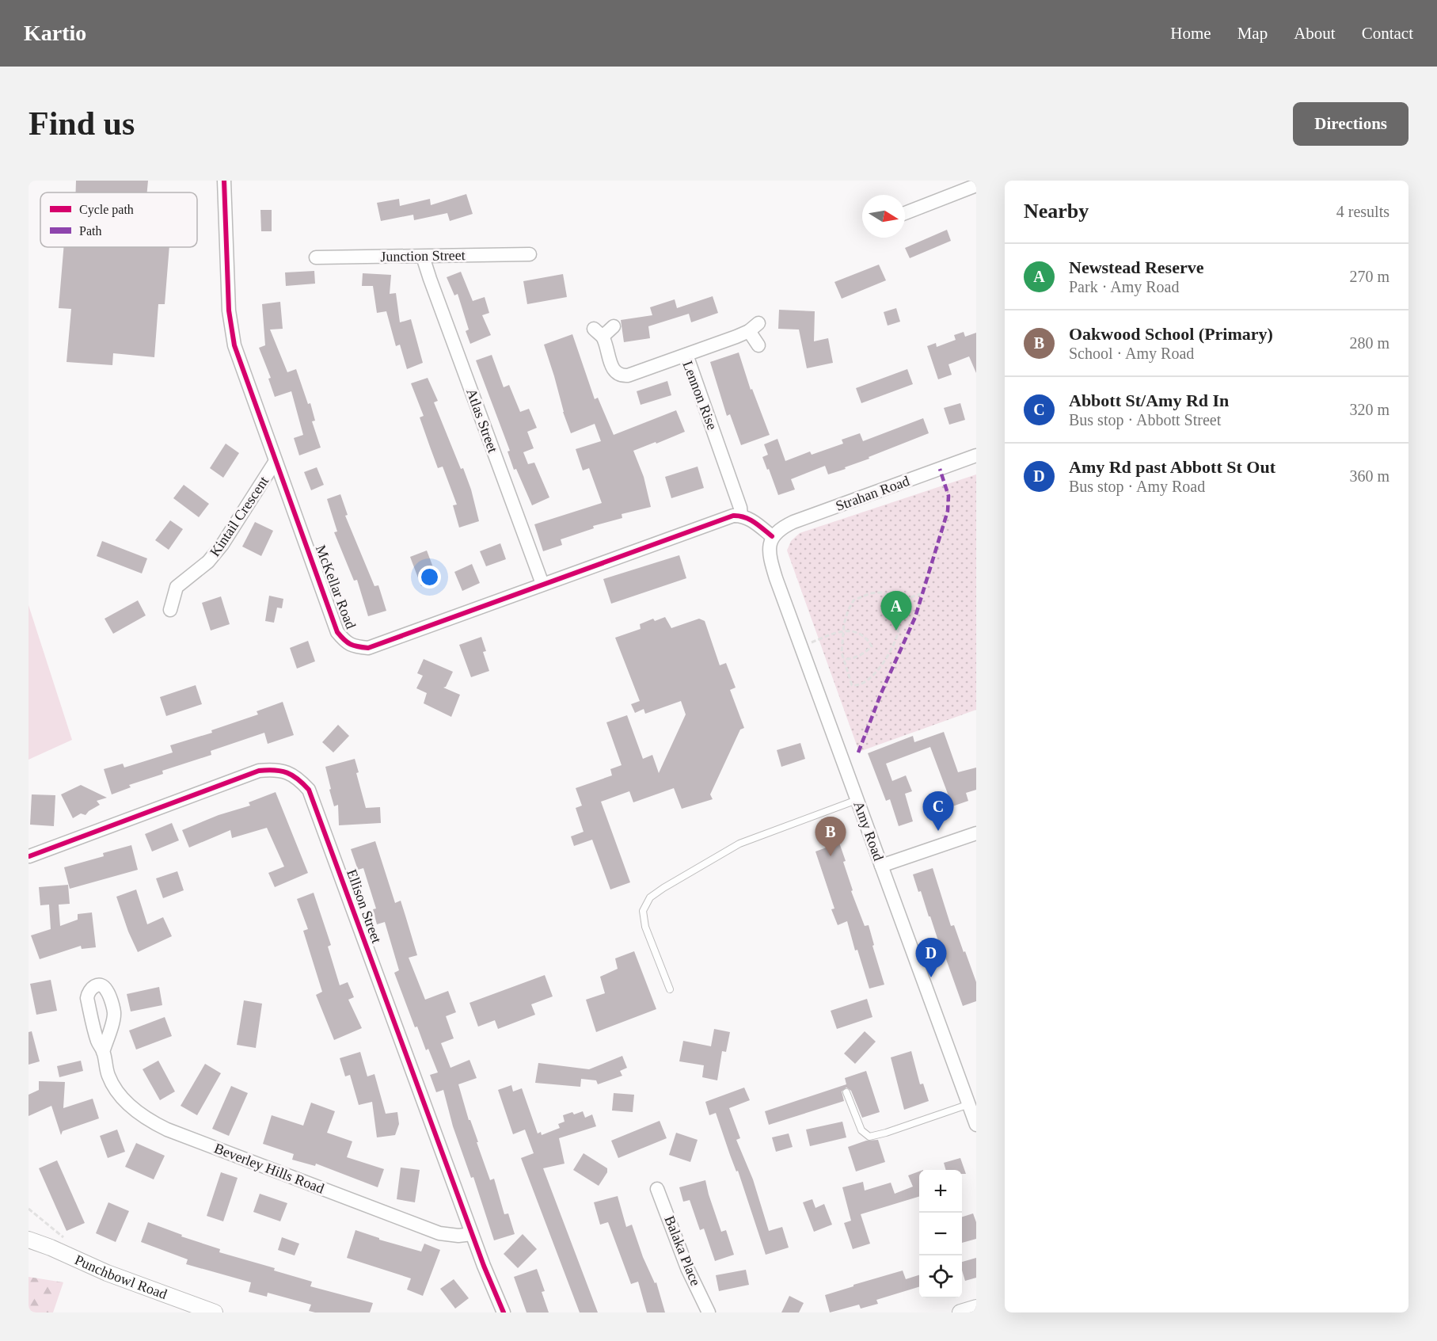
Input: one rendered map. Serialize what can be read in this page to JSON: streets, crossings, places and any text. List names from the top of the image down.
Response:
{
  "streets": {
    "street": [
      "Junction Street",
      "Lennon Rise",
      "Atlas Street",
      "Strahan Road",
      "Kintail Crescent",
      "McKellar Road",
      "Amy Road",
      "Ellison Street",
      "Beverley Hills Road",
      "Balaka Place",
      "Punchbowl Road"
    ]
  },
  "crossings": [
    ["Junction Street", "Atlas Street"],
    ["Lennon Rise", "McKellar Road"],
    ["Atlas Street", "McKellar Road"],
    ["Strahan Road", "Amy Road"],
    ["Kintail Crescent", "McKellar Road"],
    ["Ellison Street", "Beverley Hills Road"]
  ],
  "legend": ["Cycle path", "Path"],
  "north": "right",
  "page": {
    "header": "Kartio",
    "nav": [
      "Home",
      "Map",
      "About",
      "Contact"
    ],
    "buttons": "Directions",
    "title": "Find us",
    "heading": ["Nearby", "4 results"],
    "list": [
      {
        "mark": "A",
        "name": "Newstead Reserve",
        "note": "Park · Amy Road",
        "value": "270 m"
      },
      {
        "mark": "B",
        "name": "Oakwood School (Primary)",
        "note": "School · Amy Road",
        "value": "280 m"
      },
      {
        "mark": "C",
        "name": "Abbott St/Amy Rd In",
        "note": "Bus stop · Abbott Street",
        "value": "320 m"
      },
      {
        "mark": "D",
        "name": "Amy Rd past Abbott St Out",
        "note": "Bus stop · Amy Road",
        "value": "360 m"
      }
    ],
    "pins": [
      "A",
      "C",
      "B",
      "D"
    ],
    "map_buttons": ["+", "−"]
  }
}
